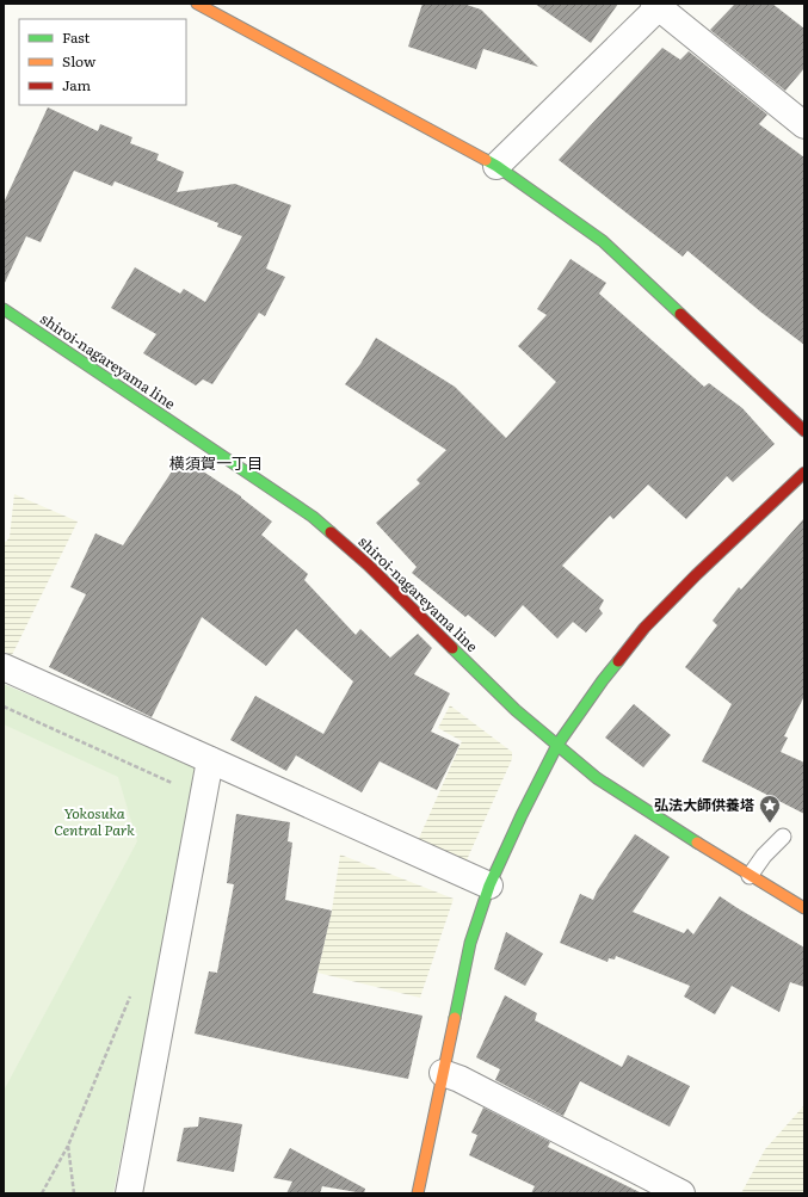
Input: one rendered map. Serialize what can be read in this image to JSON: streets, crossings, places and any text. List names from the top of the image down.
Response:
{
  "streets": {
    "street": ["shiroi-nagareyama line"]
  },
  "districts": ["横須賀一丁目"],
  "parks": ["Yokosuka Central Park"],
  "places": {
    "place": ["弘法大師供養塔"]
  },
  "legend": ["Fast", "Slow", "Jam"]
}
